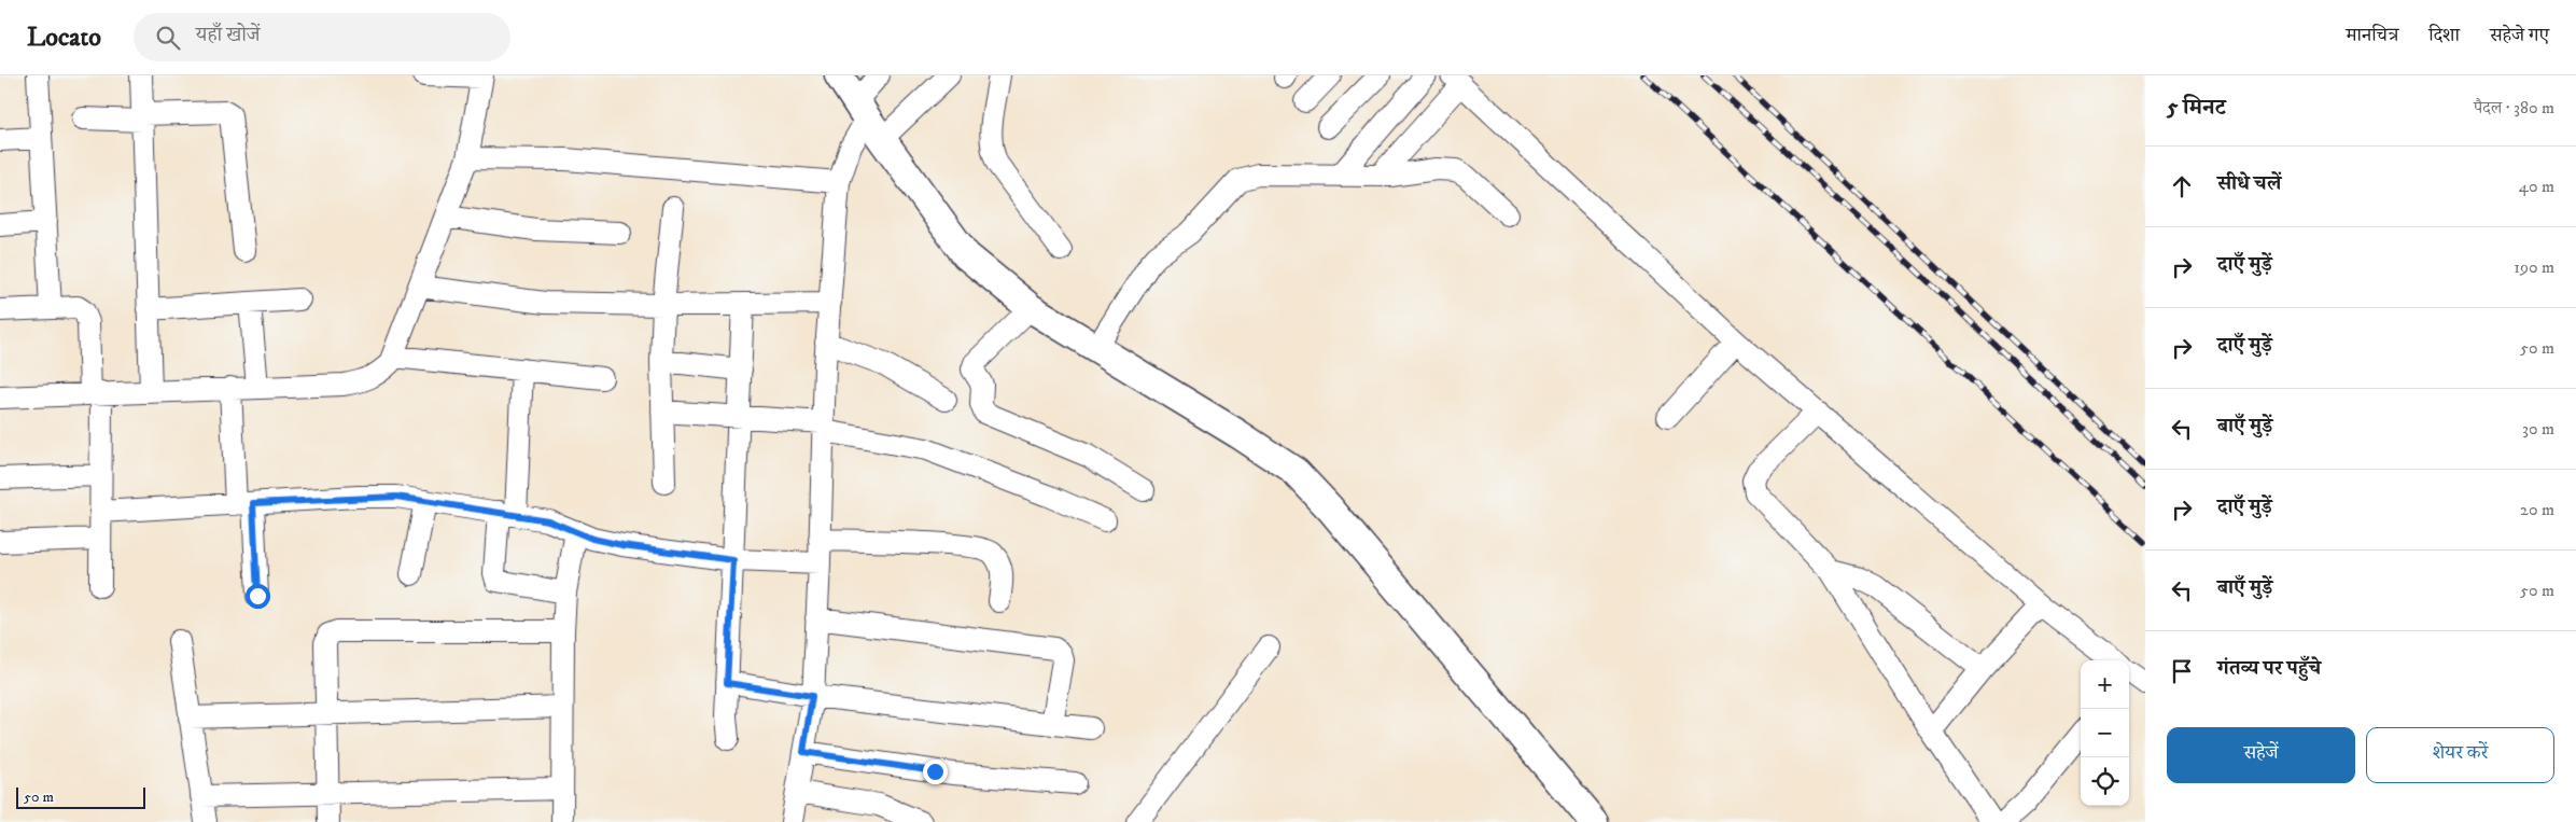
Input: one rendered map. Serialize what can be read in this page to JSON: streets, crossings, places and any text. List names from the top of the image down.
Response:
{
  "scale_bar": "50 m",
  "page": {
    "header": "Locato",
    "search": "यहाँ खोजें",
    "nav": ["मानचित्र", "दिशा", "सहेजे गए"],
    "heading": ["5 मिनट", "पैदल · 380 m"],
    "list": [
      ["सीधे चलें", "40 m"],
      ["दाएँ मुड़ें", "190 m"],
      ["दाएँ मुड़ें", "50 m"],
      ["बाएँ मुड़ें", "30 m"],
      ["दाएँ मुड़ें", "20 m"],
      ["बाएँ मुड़ें", "50 m"],
      "गंतव्य पर पहुँचे"
    ],
    "map_buttons": ["+", "−"],
    "buttons": ["सहेजें", "शेयर करें"],
    "scale": "50 m"
  }
}
